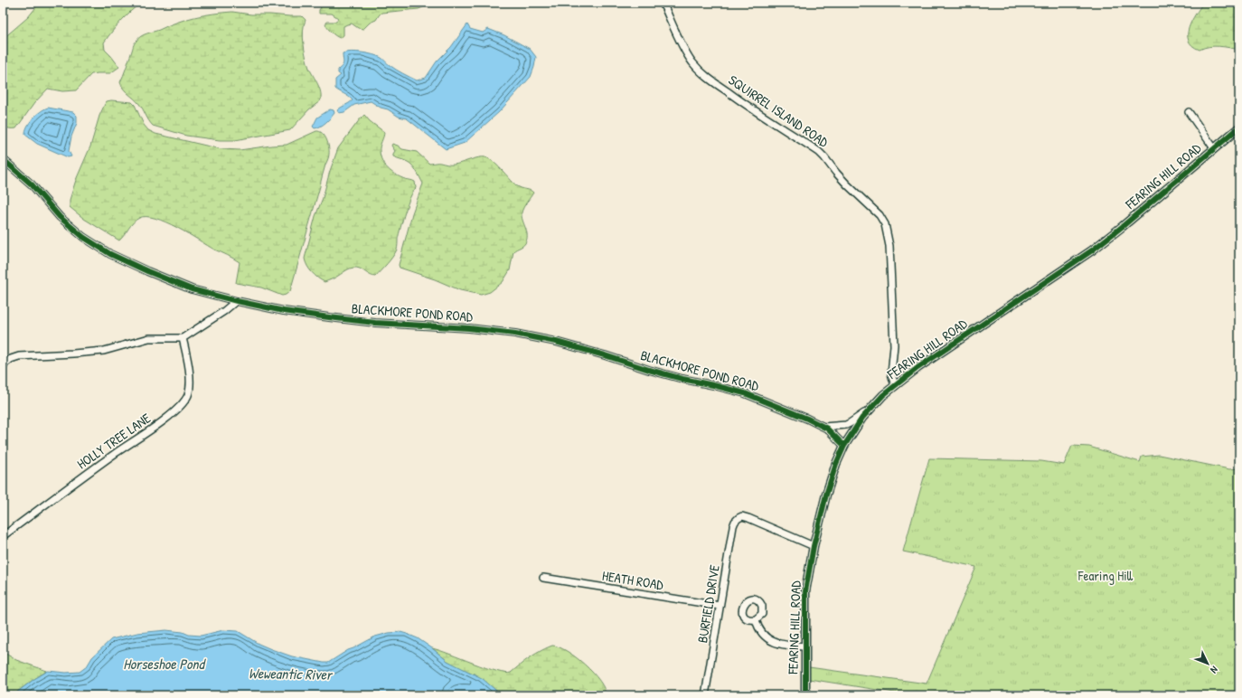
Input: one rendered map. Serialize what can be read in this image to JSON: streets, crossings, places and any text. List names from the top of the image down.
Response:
{
  "streets": {
    "main road": ["FEARING HILL ROAD"],
    "street": [
      "SQUIRREL ISLAND ROAD",
      "BLACKMORE POND ROAD",
      "HOLLY TREE LANE",
      "HEATH ROAD",
      "BURFIELD DRIVE"
    ]
  },
  "crossings": [
    ["SQUIRREL ISLAND ROAD", "FEARING HILL ROAD"],
    ["FEARING HILL ROAD", "BLACKMORE POND ROAD"],
    ["FEARING HILL ROAD", "BURFIELD DRIVE"],
    ["HEATH ROAD", "BURFIELD DRIVE"]
  ],
  "water": ["Horseshoe Pond", "Weweantic River"],
  "parks": ["Fearing Hill"],
  "north": "bottom right"
}
